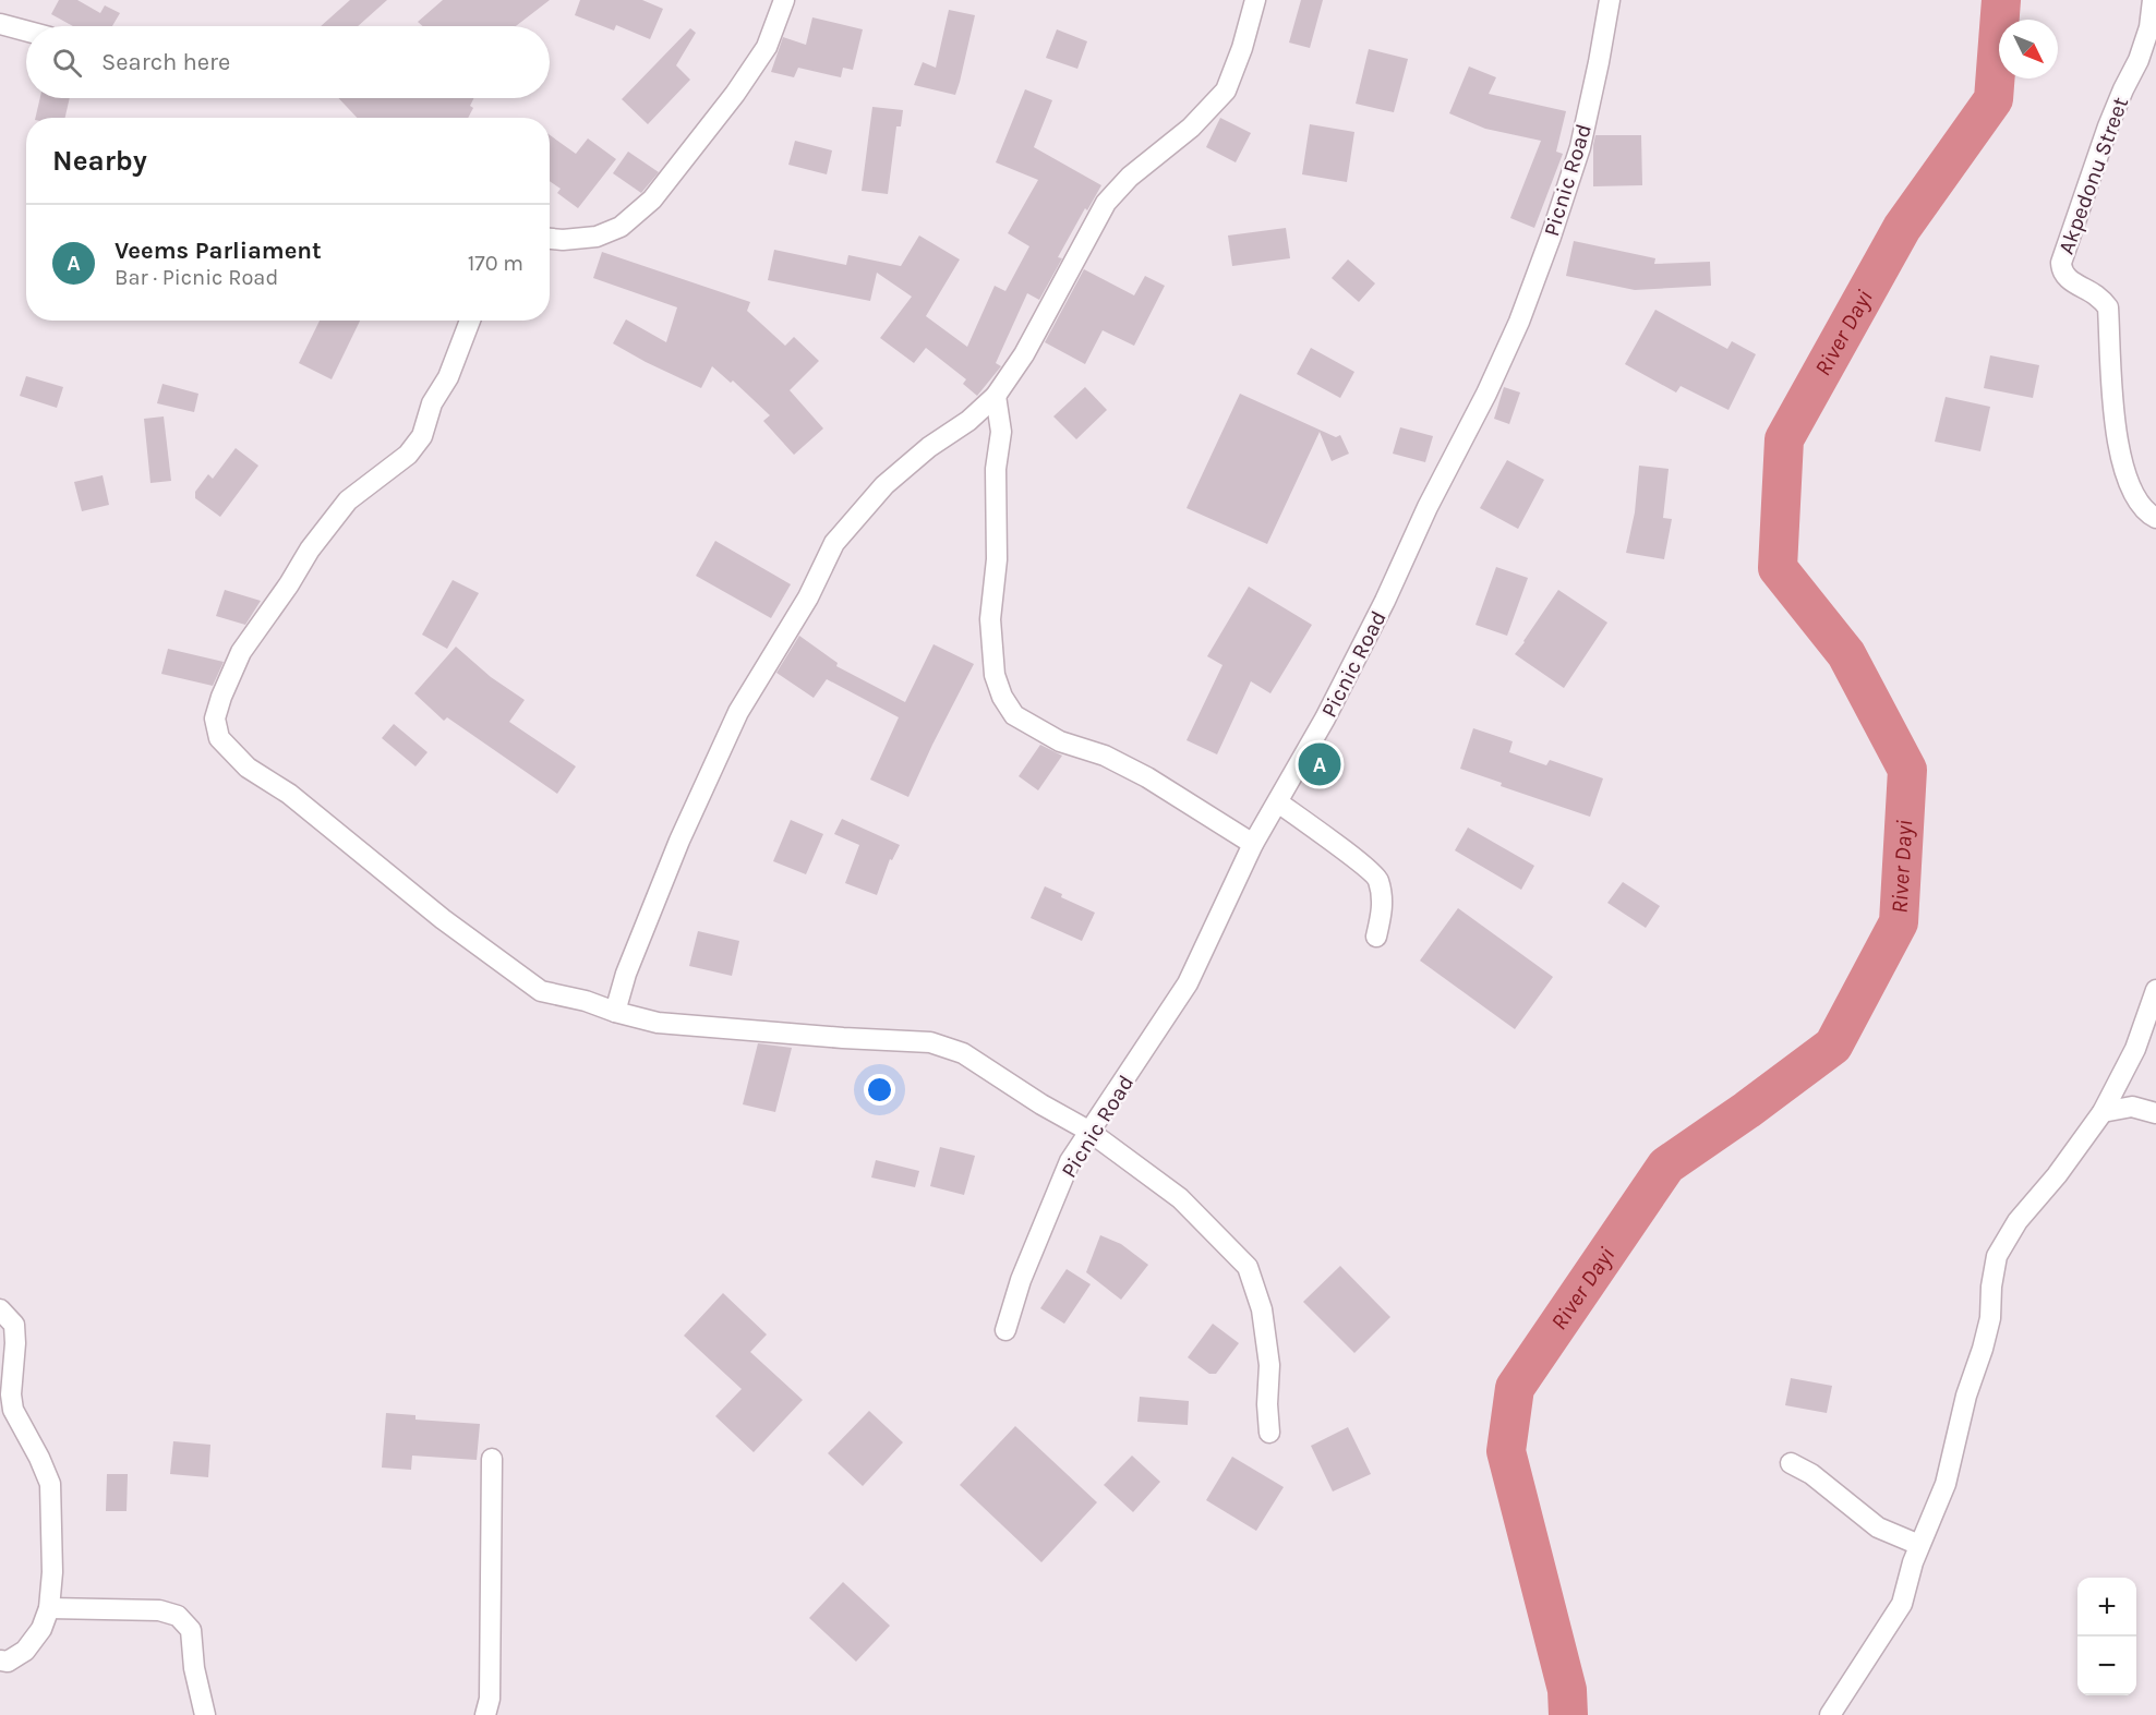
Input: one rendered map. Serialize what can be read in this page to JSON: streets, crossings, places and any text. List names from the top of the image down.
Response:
{
  "streets": {
    "street": ["Akpedonu Street", "Picnic Road"]
  },
  "water": ["River Dayi"],
  "north": "bottom right",
  "page": {
    "search": "Search here",
    "heading": "Nearby",
    "list": [
      {
        "mark": "A",
        "name": "Veems Parliament",
        "note": "Bar · Picnic Road",
        "value": "170 m"
      }
    ],
    "pins": "A",
    "map_buttons": ["+", "−"]
  }
}
